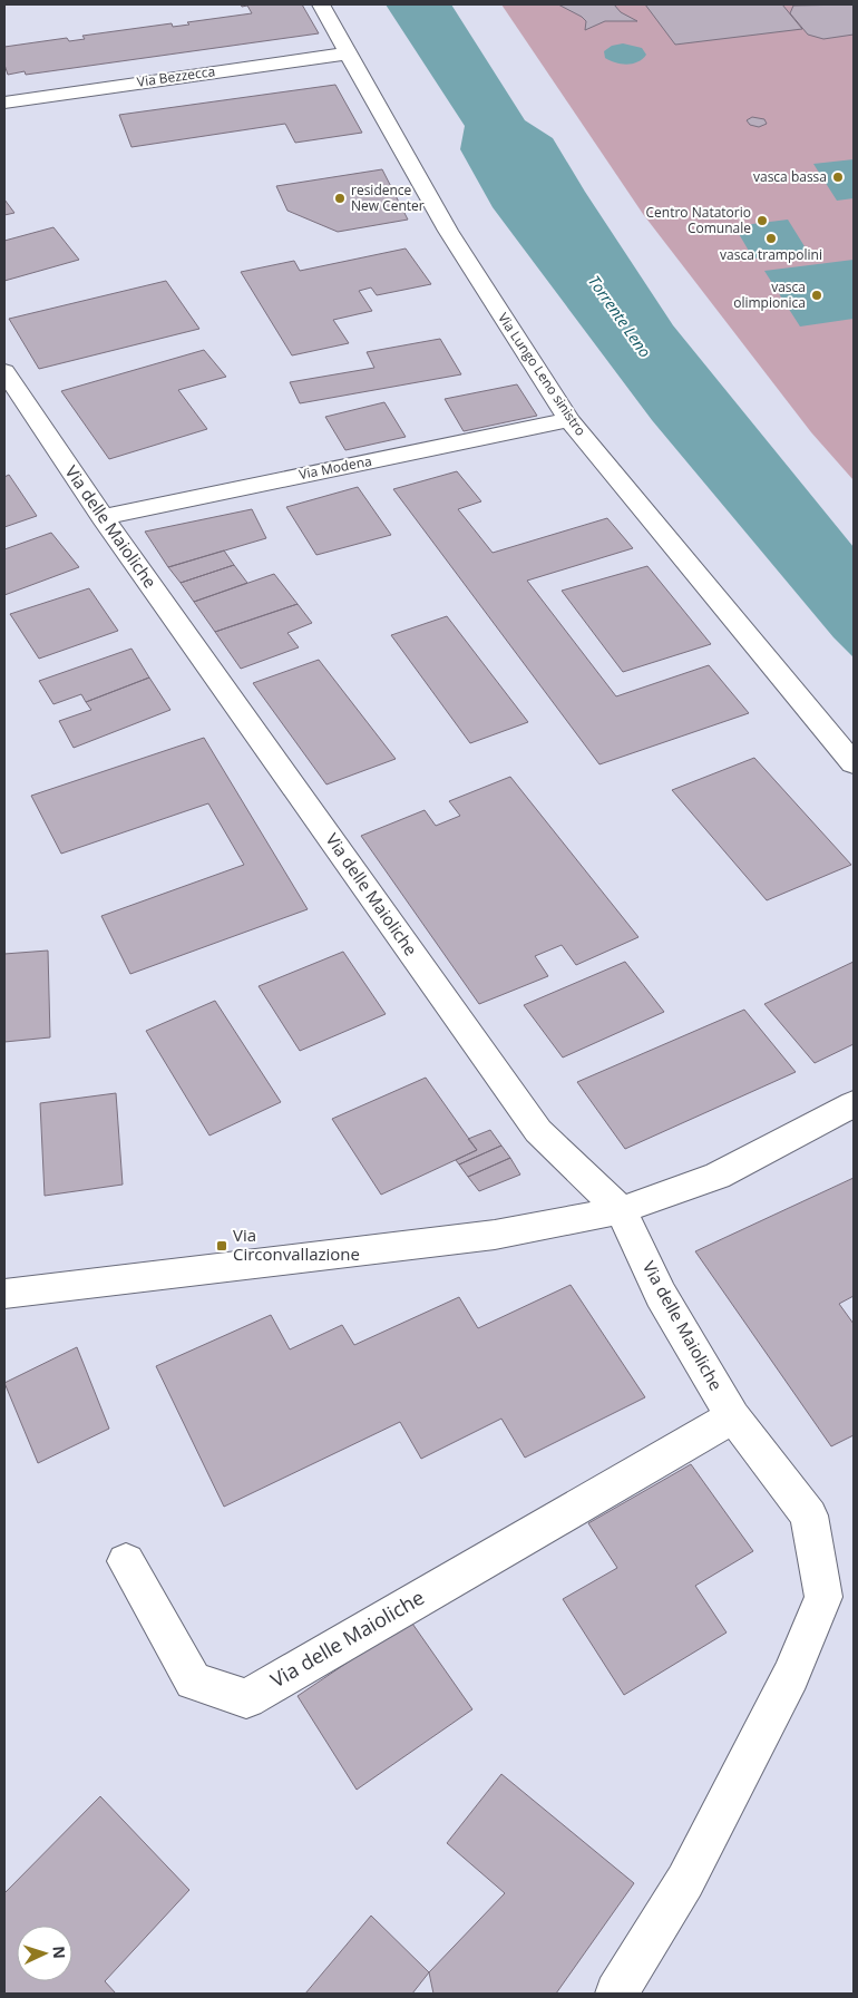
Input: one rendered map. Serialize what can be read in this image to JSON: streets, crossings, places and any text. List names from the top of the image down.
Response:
{
  "streets": {
    "street": [
      "Via Bezzecca",
      "Via Lungo Leno sinistro",
      "Via Modena",
      "Via delle Maioliche"
    ]
  },
  "crossings": [
    ["Via Bezzecca", "Via Lungo Leno sinistro"],
    ["Via Lungo Leno sinistro", "Via Modena"],
    ["Via Modena", "Via delle Maioliche"]
  ],
  "water": ["Torrente Leno"],
  "places": {
    "other": [
      "vasca bassa",
      "residence New Center",
      "Centro Natatorio Comunale",
      "vasca trampolini",
      "vasca olimpionica"
    ],
    "transit": ["Via Circonvallazione"]
  },
  "north": "right"
}
